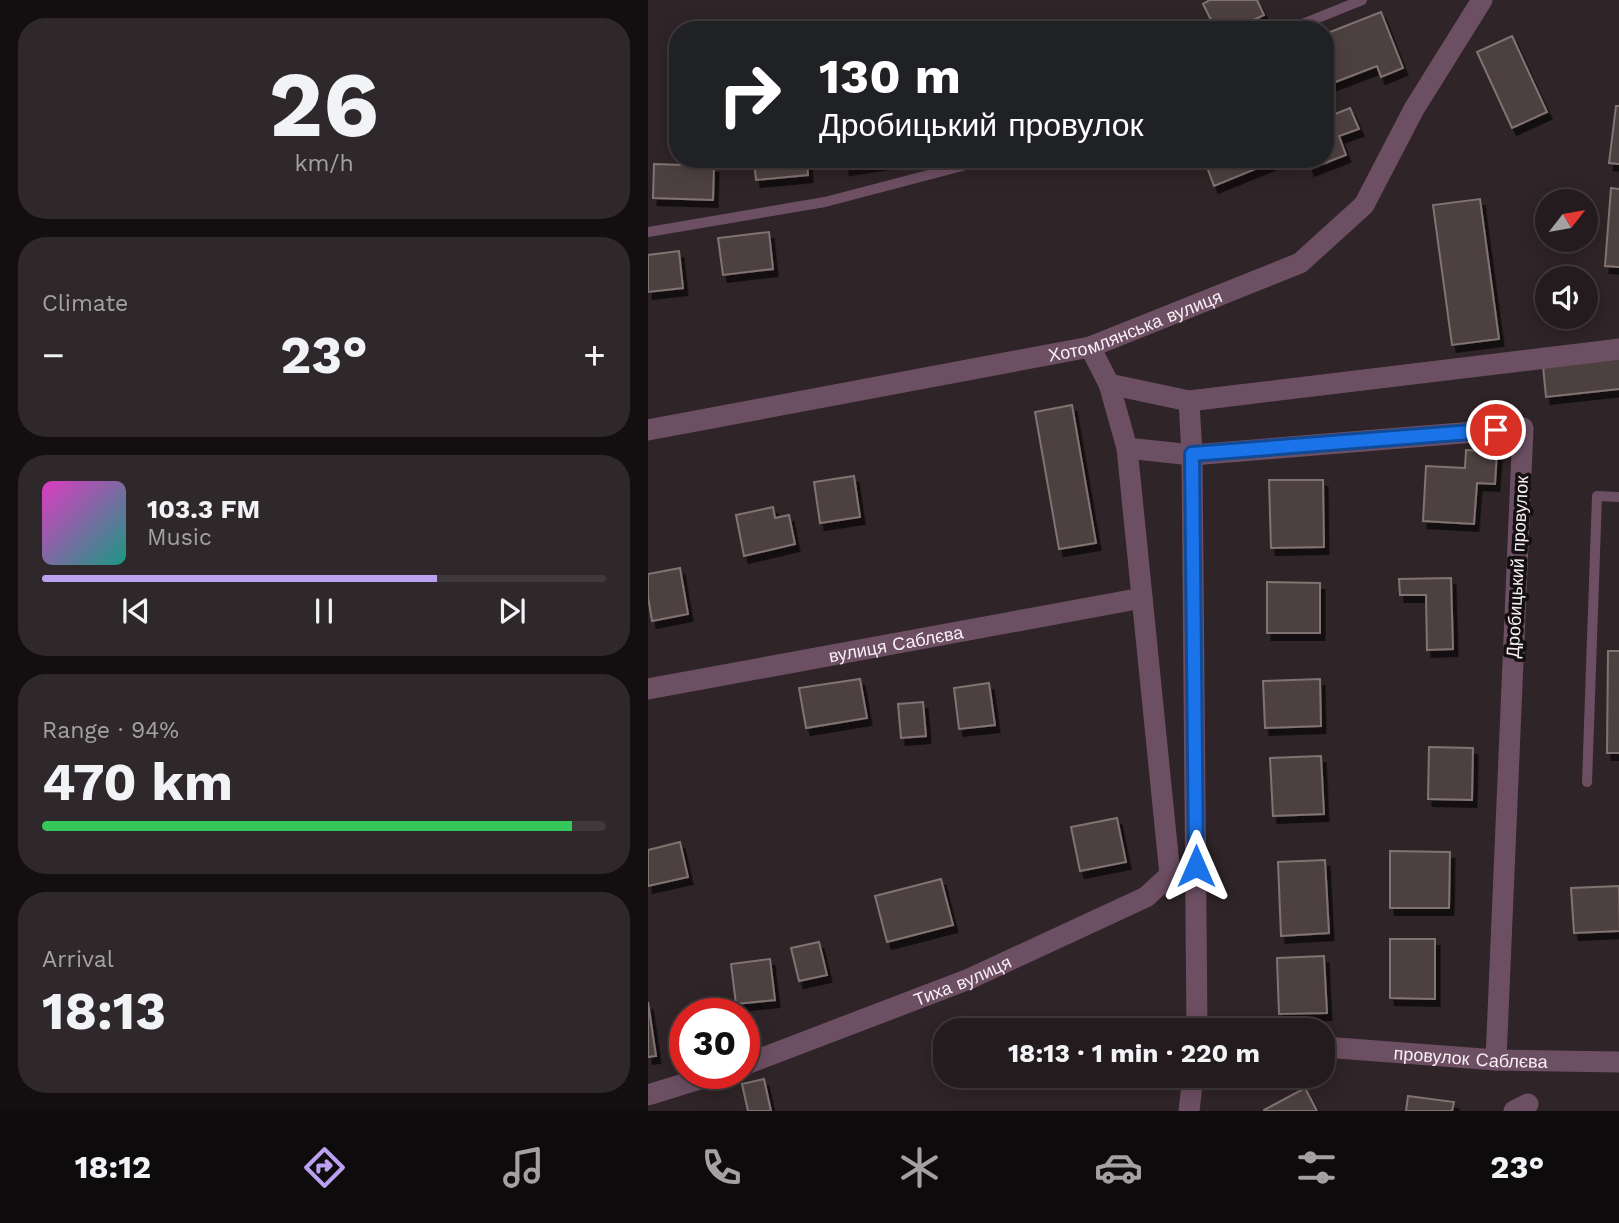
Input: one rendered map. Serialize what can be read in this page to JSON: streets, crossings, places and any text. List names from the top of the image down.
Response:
{
  "streets": {
    "street": [
      "Хотомлянська вулиця",
      "Дробицький провулок",
      "вулиця Саблєва",
      "Тиха вулиця",
      "провулок Саблєва"
    ]
  },
  "crossings": [
    ["Дробицький провулок", "провулок Саблєва"],
    ["вулиця Саблєва", "Тиха вулиця"]
  ],
  "north": "top right",
  "page": {
    "tile": [
      ["26", "km/h"],
      "Climate",
      ["Range · 94%", "470 km"],
      ["Arrival", "18:13"]
    ],
    "turn": ["130 m", "Дробицький провулок"],
    "heat": ["−", "23°", "+"],
    "song": ["103.3 FM", "Music"],
    "limit": "30",
    "trip": "18:13 · 1 min · 220 m",
    "tabs": ["18:12", "23°"]
  }
}
